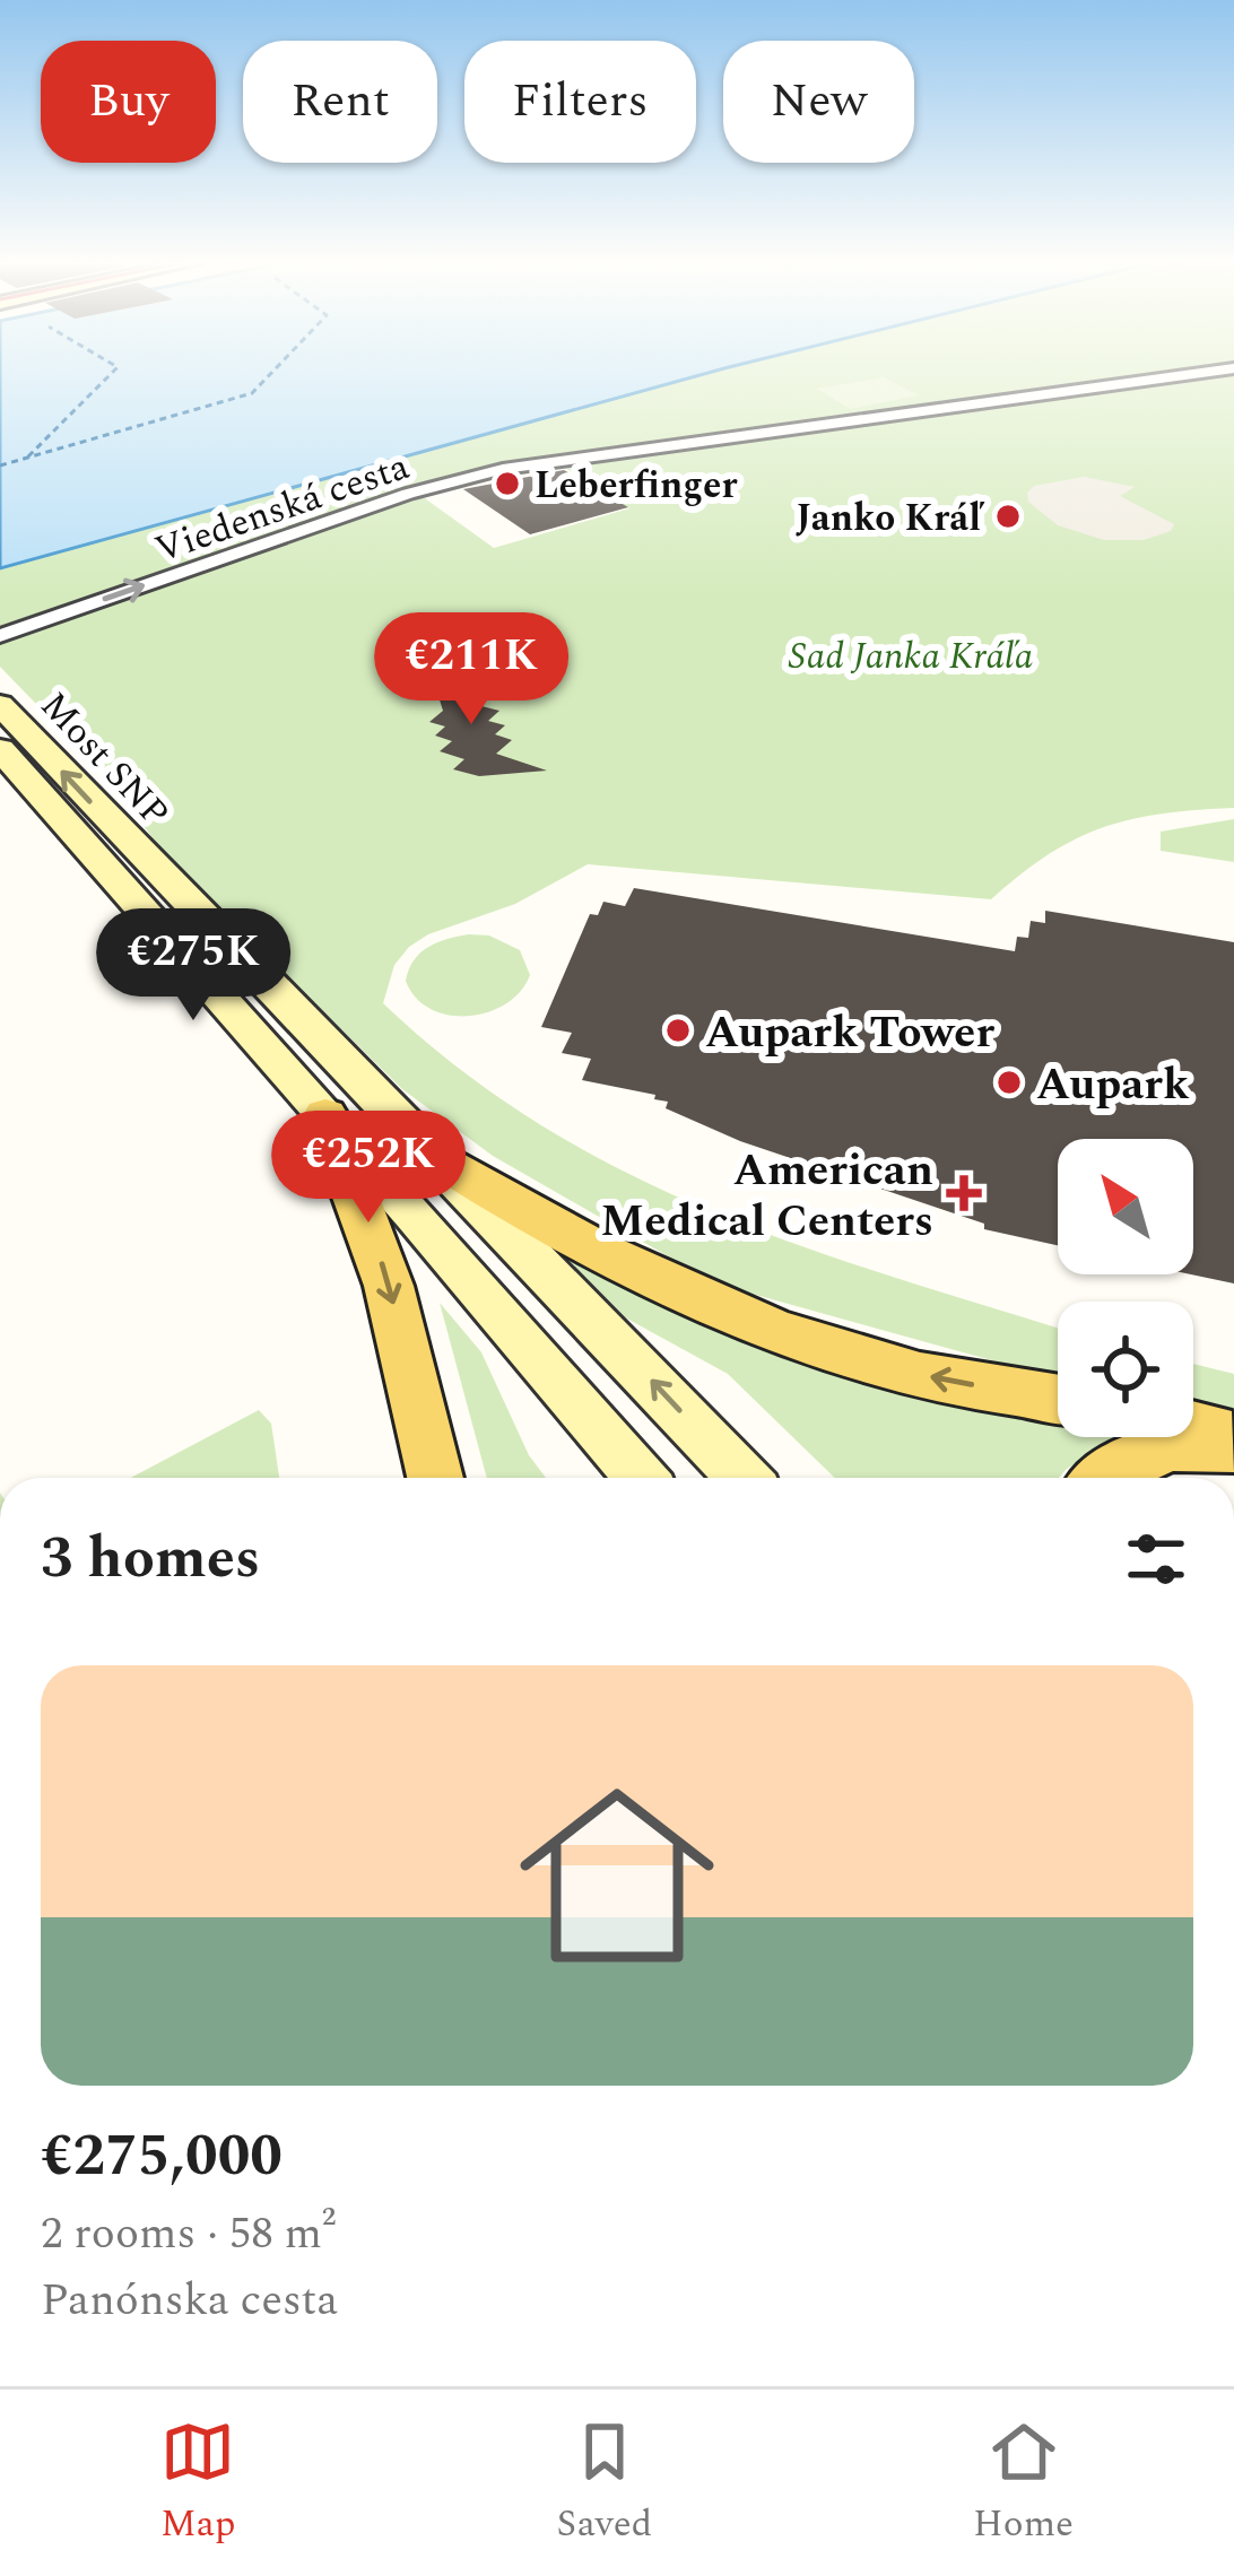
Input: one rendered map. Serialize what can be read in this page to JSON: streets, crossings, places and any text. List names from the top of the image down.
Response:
{
  "streets": {
    "main road": ["Most SNP"],
    "street": ["Viedenská cesta"]
  },
  "one_way": ["Viedenská cesta"],
  "parks": ["Sad Janka Kráľa"],
  "places": {
    "other": [
      "Leberfinger",
      "Janko Kráľ",
      "Aupark Tower",
      "Aupark"
    ],
    "health": ["American Medical Centers"]
  },
  "north": "top left",
  "page": {
    "chip": [
      "Buy",
      "Rent",
      "Filters",
      "New"
    ],
    "price": ["€211K", "€275K", "€252K"],
    "heading": "3 homes",
    "list": [
      {
        "name": "€275,000",
        "note": "2 rooms · 58 m² · Panónska cesta"
      }
    ],
    "tabs": ["Map", "Saved", "Home"]
  }
}
